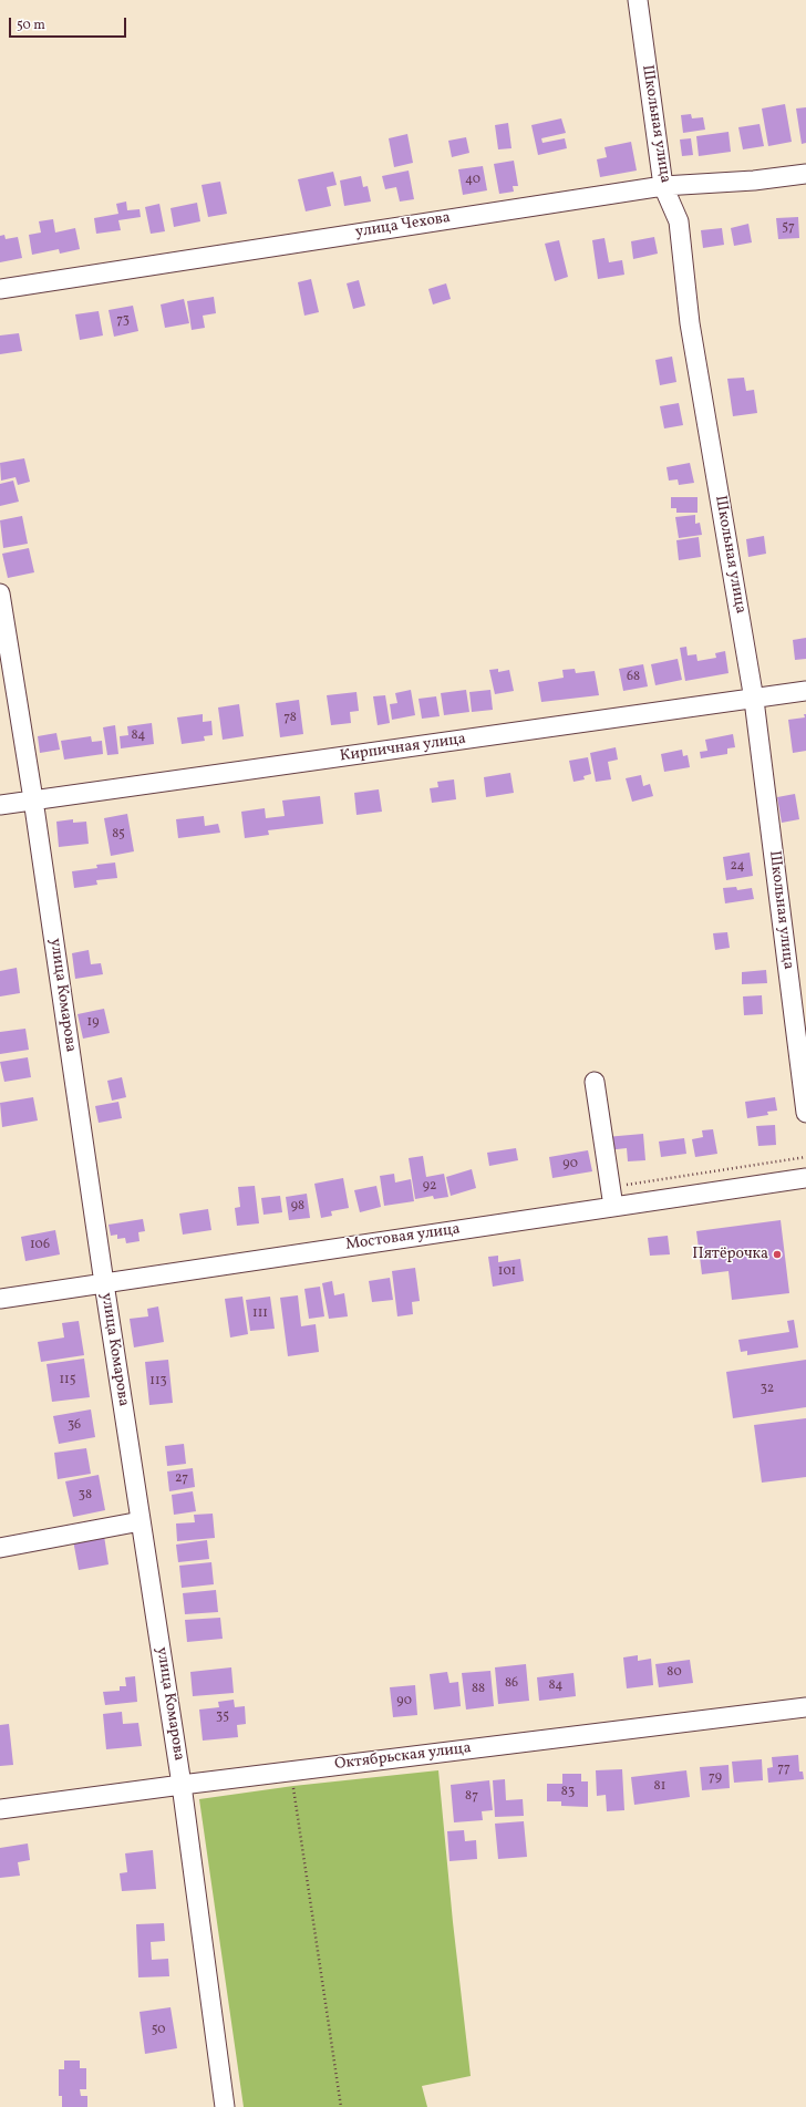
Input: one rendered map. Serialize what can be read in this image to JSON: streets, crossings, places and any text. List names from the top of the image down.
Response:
{
  "streets": {
    "street": [
      "Школьная улица",
      "улица Чехова",
      "Кирпичная улица",
      "улица Комарова",
      "Мостовая улица",
      "Октябрьская улица"
    ]
  },
  "crossings": [
    ["Школьная улица", "улица Чехова"],
    ["Школьная улица", "Кирпичная улица"],
    ["Кирпичная улица", "улица Комарова"],
    ["улица Комарова", "Мостовая улица"],
    ["улица Комарова", "Октябрьская улица"]
  ],
  "places": ["Пятёрочка"],
  "house_numbers": [
    "40",
    "57",
    "73",
    "68",
    "78",
    "84",
    "85",
    "24",
    "19",
    "90",
    "92",
    "98",
    "106",
    "101",
    "111",
    "115",
    "113",
    "32",
    "36",
    "27",
    "38",
    "80",
    "86",
    "84",
    "88",
    "90",
    "35",
    "77",
    "79",
    "81",
    "83",
    "87",
    "50"
  ],
  "scale_bar": "50 m"
}
